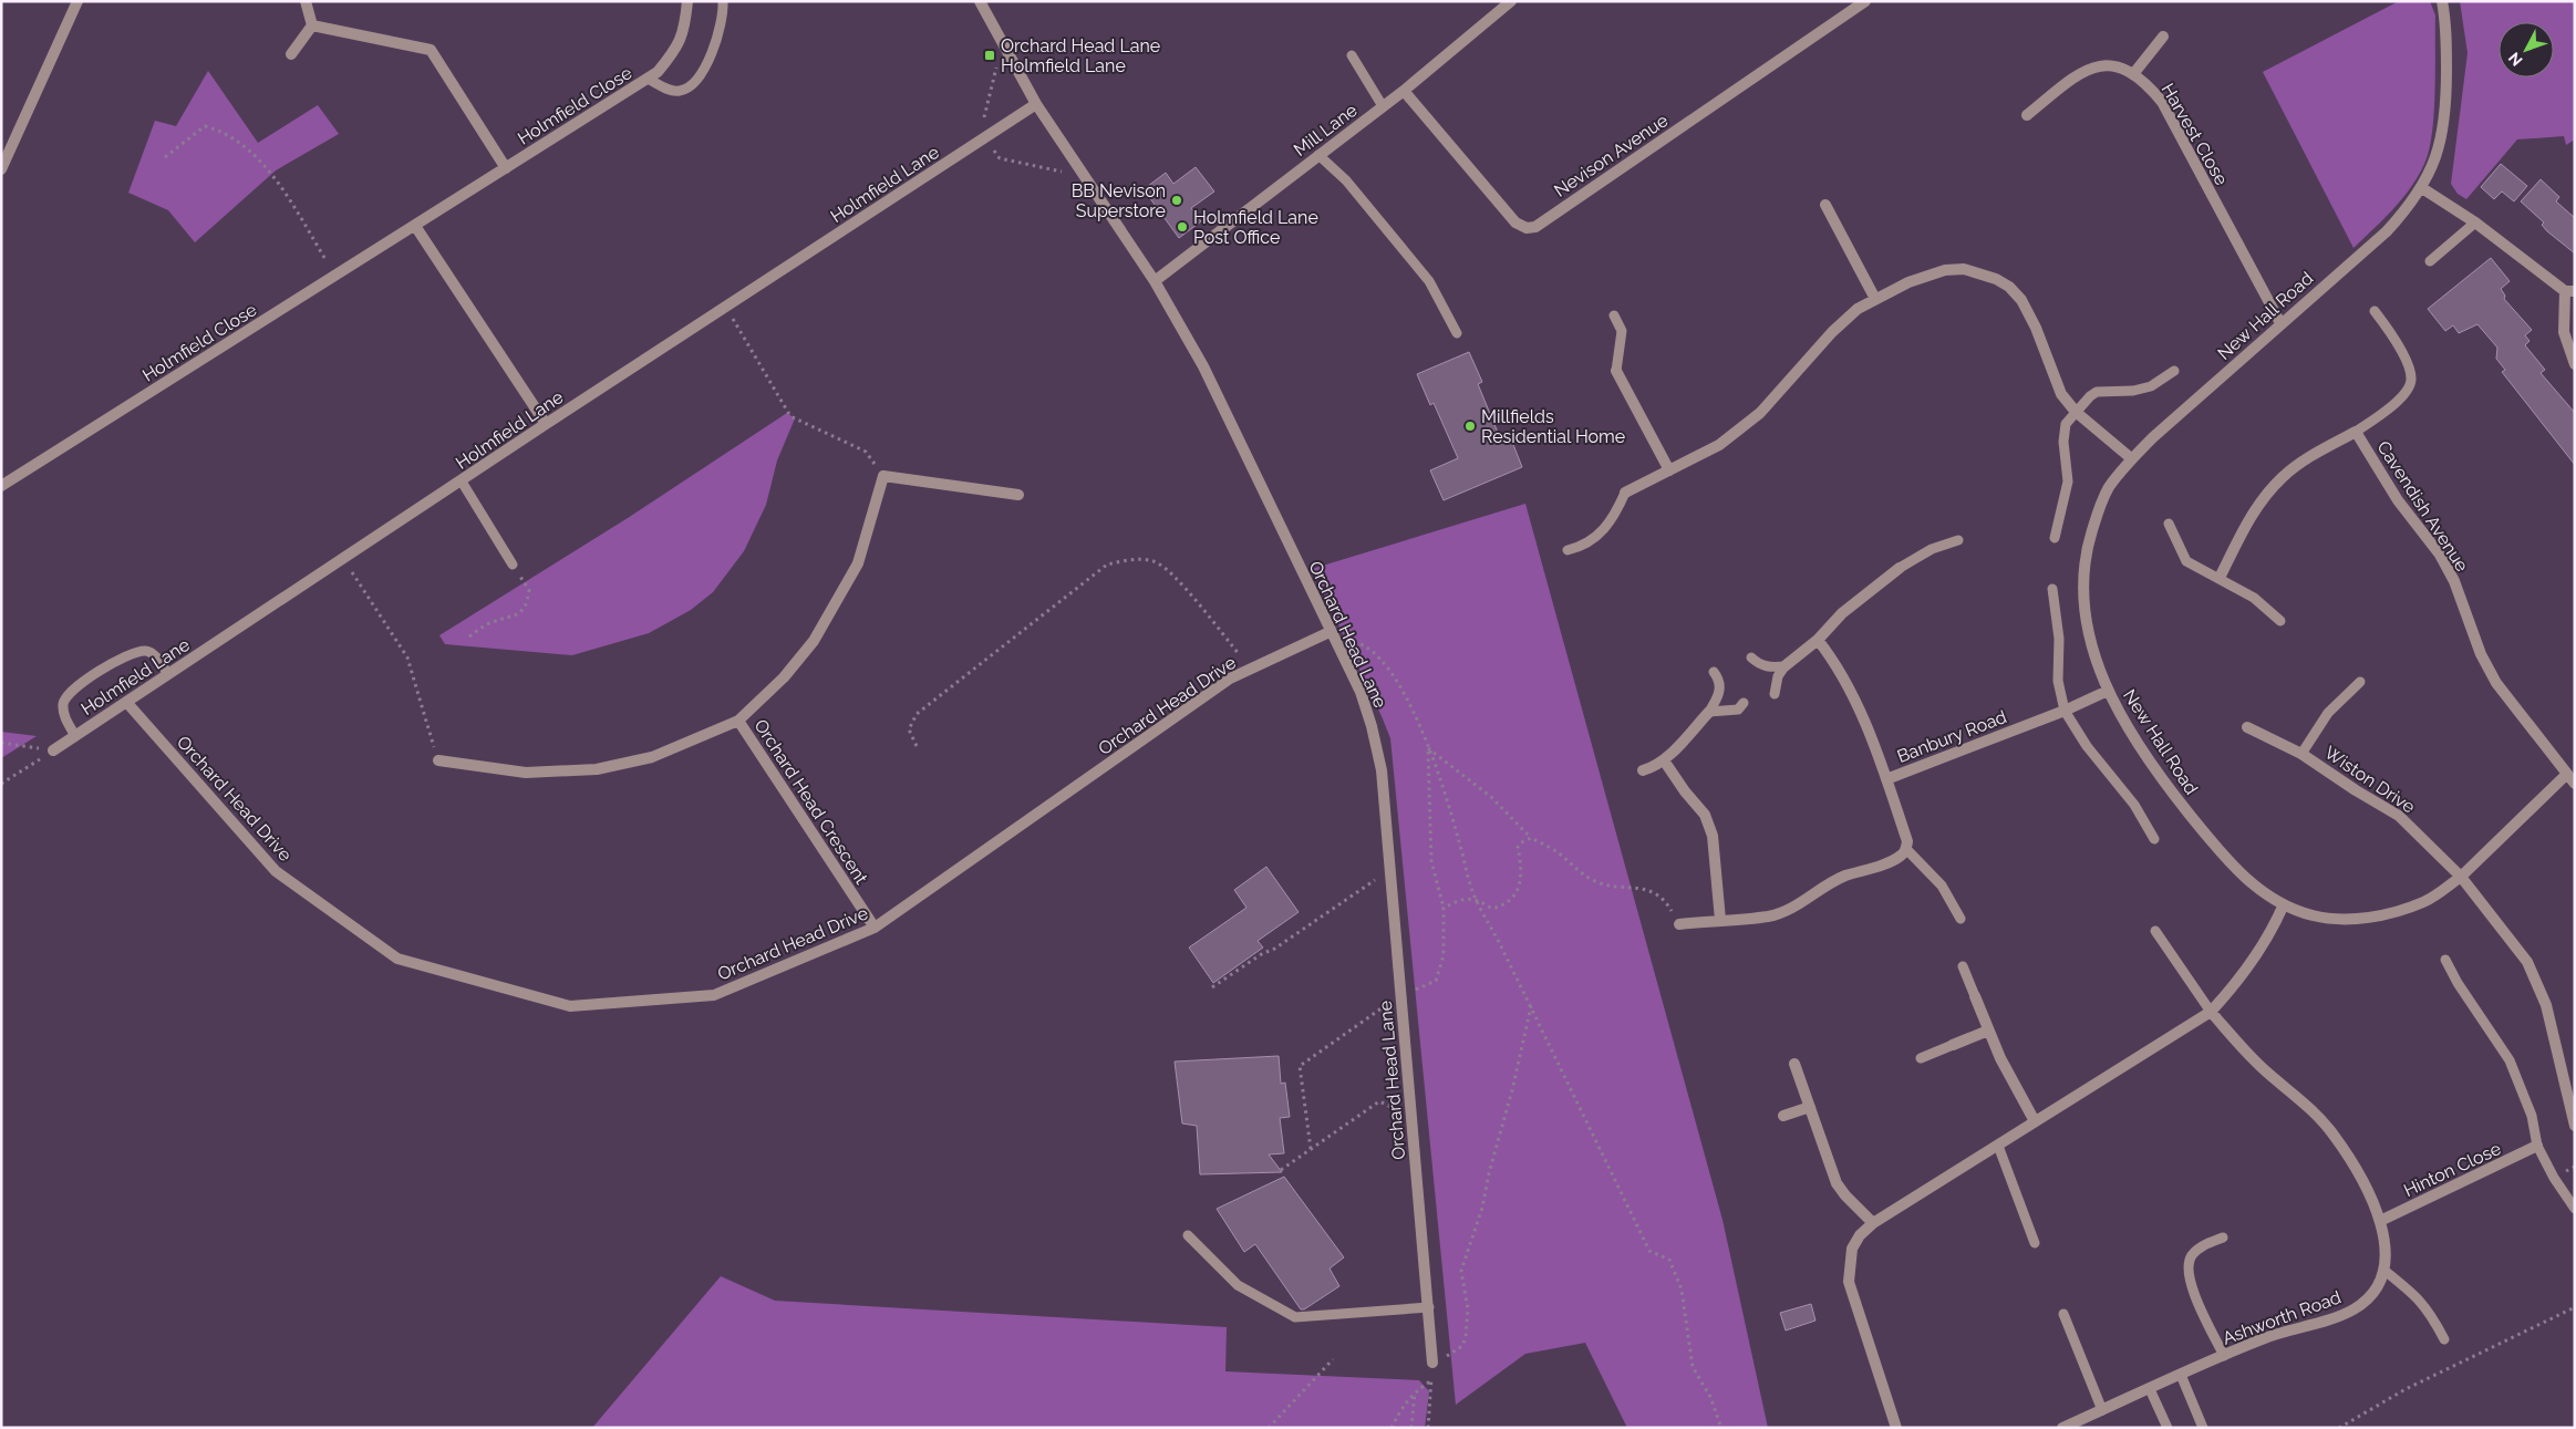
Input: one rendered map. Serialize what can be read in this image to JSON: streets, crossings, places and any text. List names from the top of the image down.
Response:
{
  "streets": {
    "street": [
      "Holmfield Close",
      "Mill Lane",
      "Harvest Close",
      "Nevison Avenue",
      "Holmfield Lane",
      "New Hall Road",
      "Cavendish Avenue",
      "Orchard Head Lane",
      "Orchard Head Drive",
      "Banbury Road",
      "Wiston Drive",
      "Orchard Head Crescent",
      "Hinton Close",
      "Ashworth Road"
    ]
  },
  "crossings": [
    ["Mill Lane", "Nevison Avenue"],
    ["Mill Lane", "Orchard Head Lane"],
    ["Harvest Close", "New Hall Road"],
    ["Holmfield Lane", "Orchard Head Lane"],
    ["Holmfield Lane", "Orchard Head Drive"],
    ["New Hall Road", "Banbury Road"],
    ["New Hall Road", "Wiston Drive"],
    ["Orchard Head Lane", "Orchard Head Drive"],
    ["Orchard Head Drive", "Orchard Head Crescent"],
    ["Hinton Close", "Ashworth Road"]
  ],
  "places": {
    "transit": ["Orchard Head Lane Holmfield Lane"],
    "other": ["BB Nevison Superstore", "Holmfield Lane Post Office", "Millfields Residential Home"]
  },
  "north": "bottom left"
}
